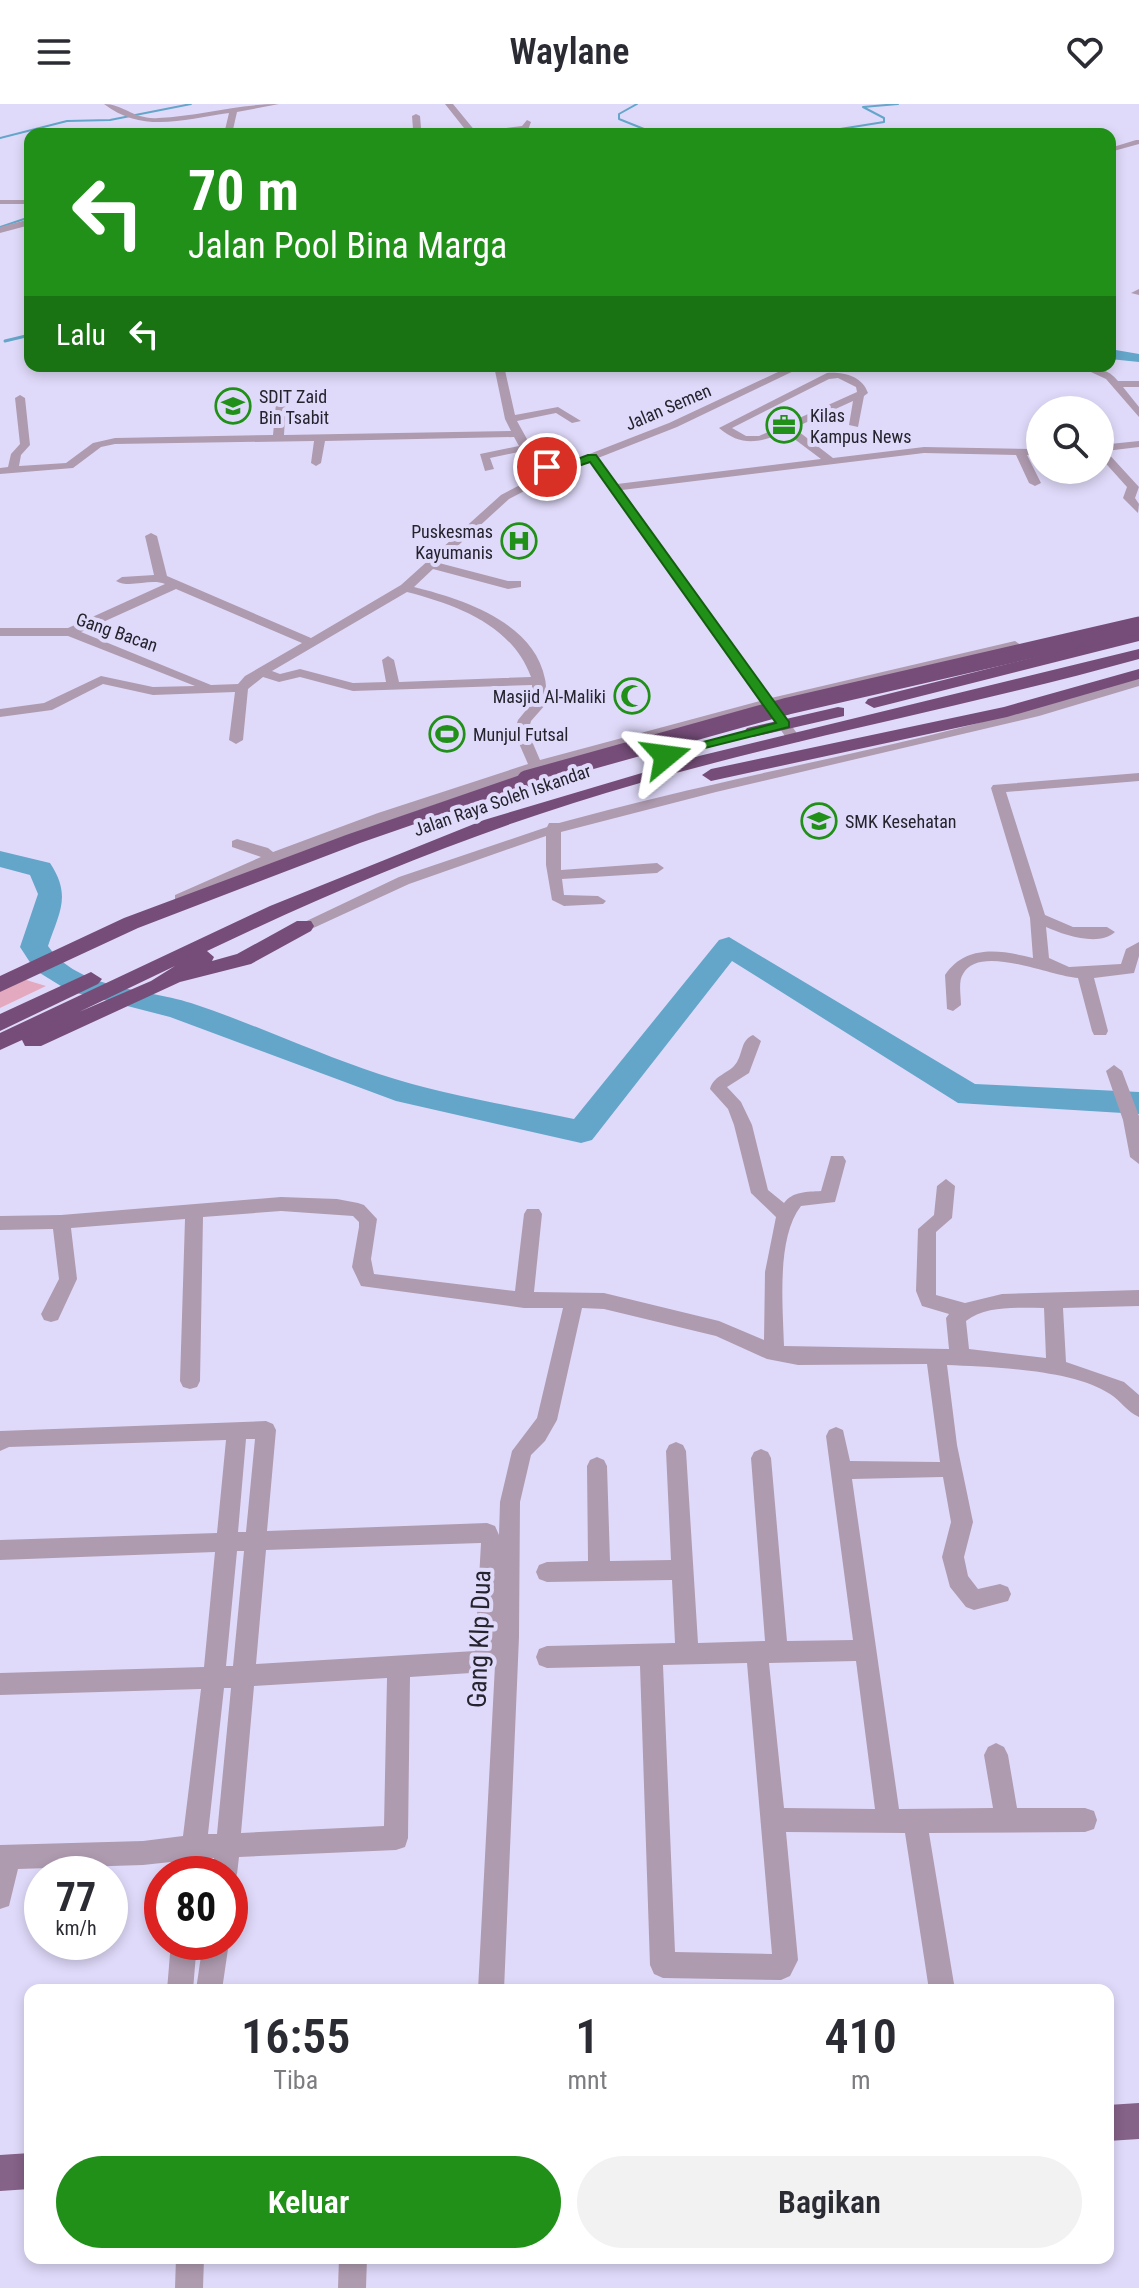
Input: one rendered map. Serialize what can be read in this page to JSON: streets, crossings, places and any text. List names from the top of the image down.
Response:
{
  "streets": {
    "highway": ["Jalan Raya Soleh Iskandar"],
    "street": ["Jalan Semen", "Gang Bacan", "Gang Klp Dua"]
  },
  "places": {
    "school or university": ["SDIT Zaid Bin Tsabit", "SMK Kesehatan"],
    "office": ["Kilas Kampus News"],
    "hospital": ["Puskesmas Kayumanis"],
    "mosque": ["Masjid Al-Maliki"],
    "sports": ["Munjul Futsal"]
  },
  "page": {
    "header": "Waylane",
    "turn": ["70 m", "Jalan Pool Bina Marga"],
    "then": "Lalu",
    "speed": "77 km/h",
    "limit": "80",
    "eta": [
      "16:55",
      "Tiba",
      "1",
      "mnt",
      "410",
      "m"
    ],
    "buttons": ["Keluar", "Bagikan"]
  }
}
